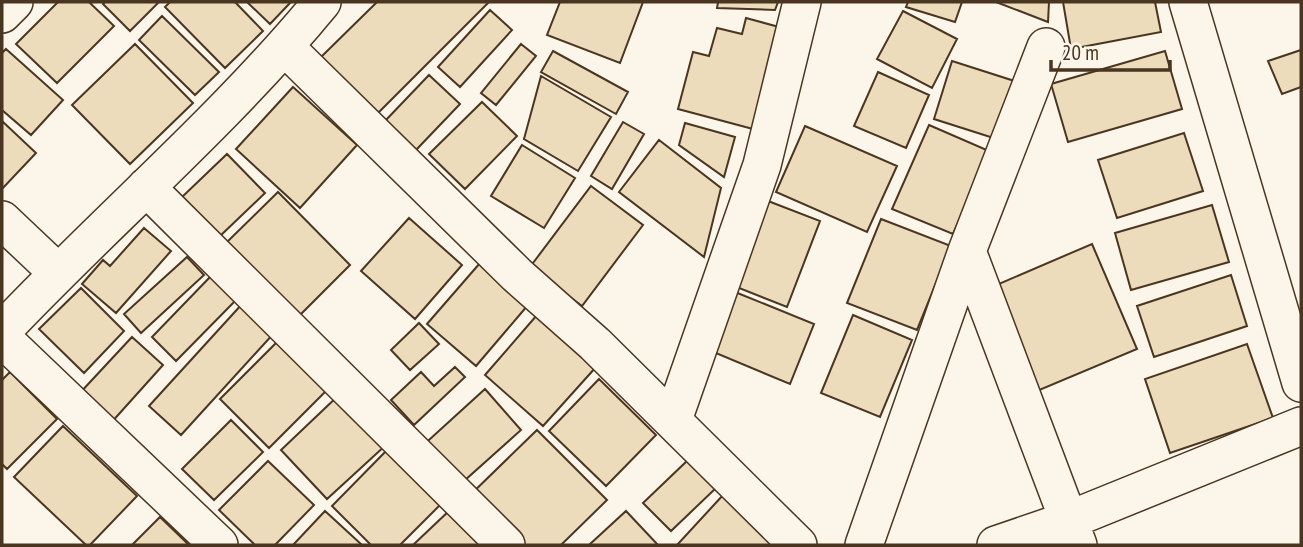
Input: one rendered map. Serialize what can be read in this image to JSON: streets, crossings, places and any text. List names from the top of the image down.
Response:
{
  "scale_bar": "20 m"
}
